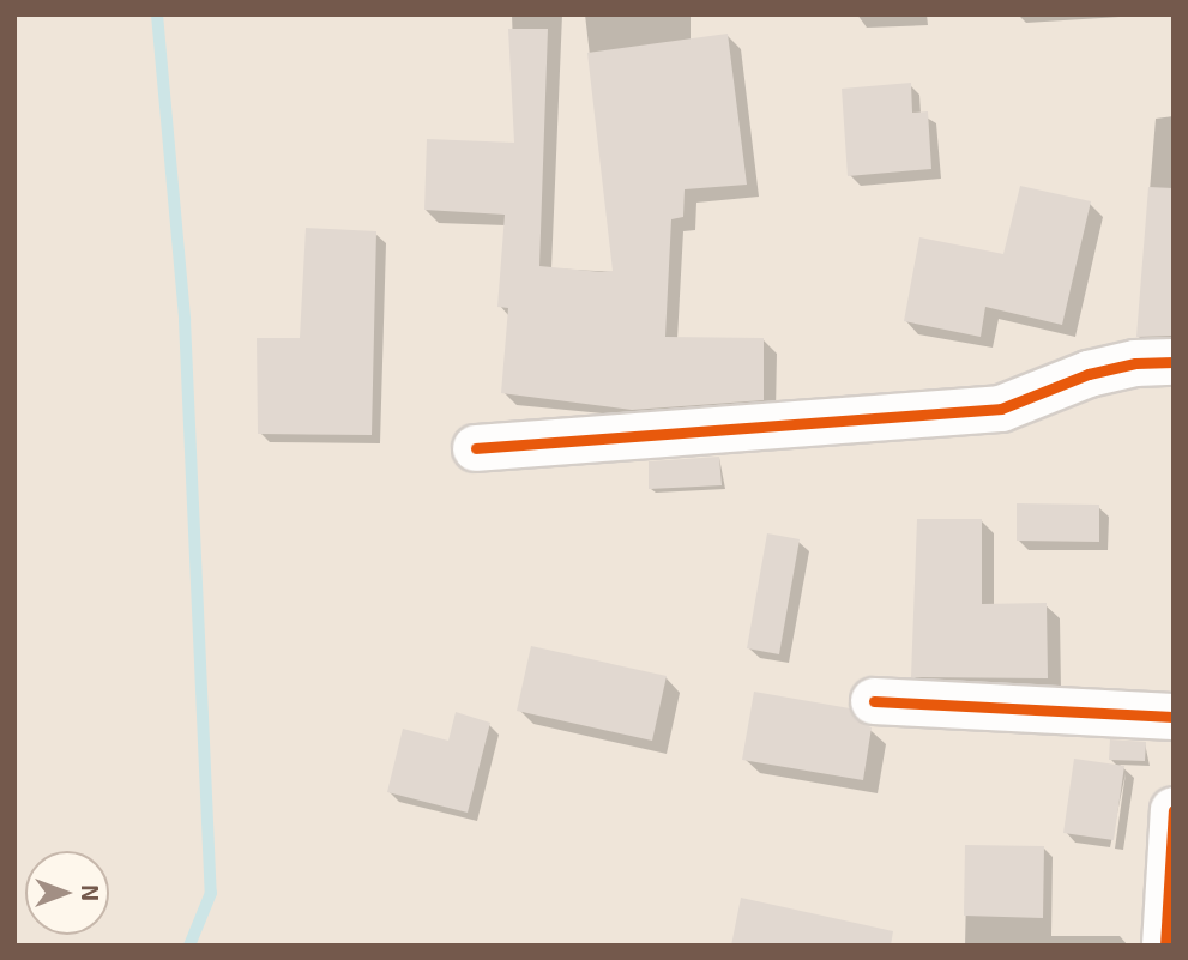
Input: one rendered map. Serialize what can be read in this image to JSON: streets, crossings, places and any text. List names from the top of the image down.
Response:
{
  "north": "right"
}
